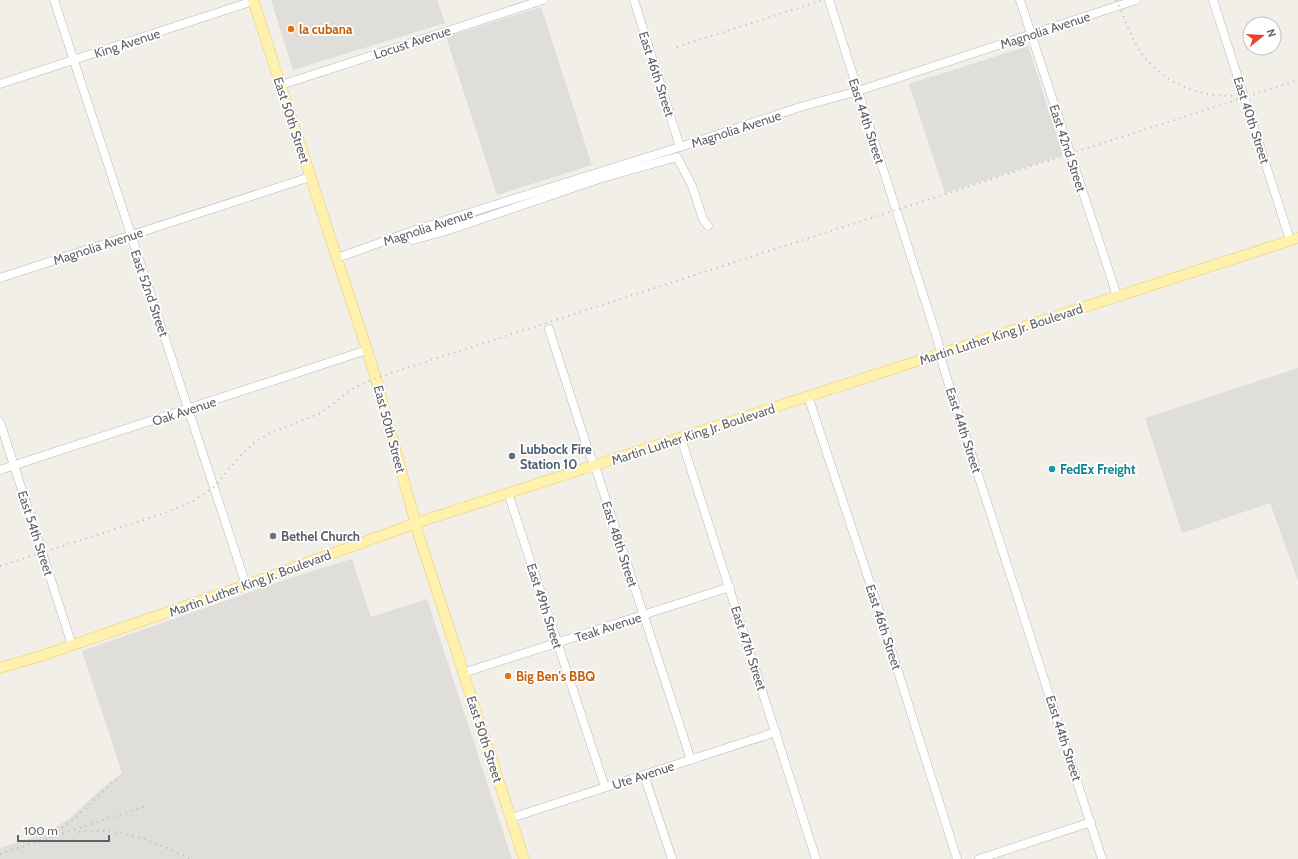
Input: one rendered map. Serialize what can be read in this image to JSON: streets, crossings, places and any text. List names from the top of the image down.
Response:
{
  "streets": {
    "main road": ["East 50th Street", "Martin Luther King Jr. Boulevard"],
    "street": [
      "Magnolia Avenue",
      "Locust Avenue",
      "King Avenue",
      "East 46th Street",
      "East 40th Street",
      "East 44th Street",
      "East 42nd Street",
      "East 52nd Street",
      "Oak Avenue",
      "East 54th Street",
      "East 48th Street",
      "East 49th Street",
      "Teak Avenue",
      "East 47th Street",
      "Ute Avenue"
    ]
  },
  "crossings": [
    ["Magnolia Avenue", "East 46th Street"],
    ["Magnolia Avenue", "East 50th Street"],
    ["Magnolia Avenue", "East 44th Street"],
    ["Magnolia Avenue", "East 42nd Street"],
    ["Magnolia Avenue", "East 52nd Street"],
    ["Locust Avenue", "East 50th Street"],
    ["King Avenue", "East 50th Street"],
    ["King Avenue", "East 52nd Street"],
    ["East 46th Street", "Martin Luther King Jr. Boulevard"],
    ["East 50th Street", "Martin Luther King Jr. Boulevard"],
    ["East 50th Street", "Oak Avenue"],
    ["East 50th Street", "Teak Avenue"],
    ["East 50th Street", "Ute Avenue"],
    ["East 40th Street", "Martin Luther King Jr. Boulevard"],
    ["East 44th Street", "Martin Luther King Jr. Boulevard"],
    ["East 42nd Street", "Martin Luther King Jr. Boulevard"],
    ["East 52nd Street", "Martin Luther King Jr. Boulevard"],
    ["East 52nd Street", "Oak Avenue"],
    ["Martin Luther King Jr. Boulevard", "East 54th Street"],
    ["Martin Luther King Jr. Boulevard", "East 48th Street"],
    ["Martin Luther King Jr. Boulevard", "East 49th Street"],
    ["Martin Luther King Jr. Boulevard", "East 47th Street"],
    ["Oak Avenue", "East 54th Street"],
    ["East 48th Street", "Teak Avenue"],
    ["East 48th Street", "Ute Avenue"],
    ["East 49th Street", "Teak Avenue"],
    ["East 49th Street", "Ute Avenue"],
    ["Teak Avenue", "East 47th Street"],
    ["East 47th Street", "Ute Avenue"]
  ],
  "places": [
    "la cubana",
    "Lubbock Fire Station 10",
    "FedEx Freight",
    "Bethel Church",
    "Big Ben's BBQ"
  ],
  "scale_bar": "100 m",
  "north": "right"
}
